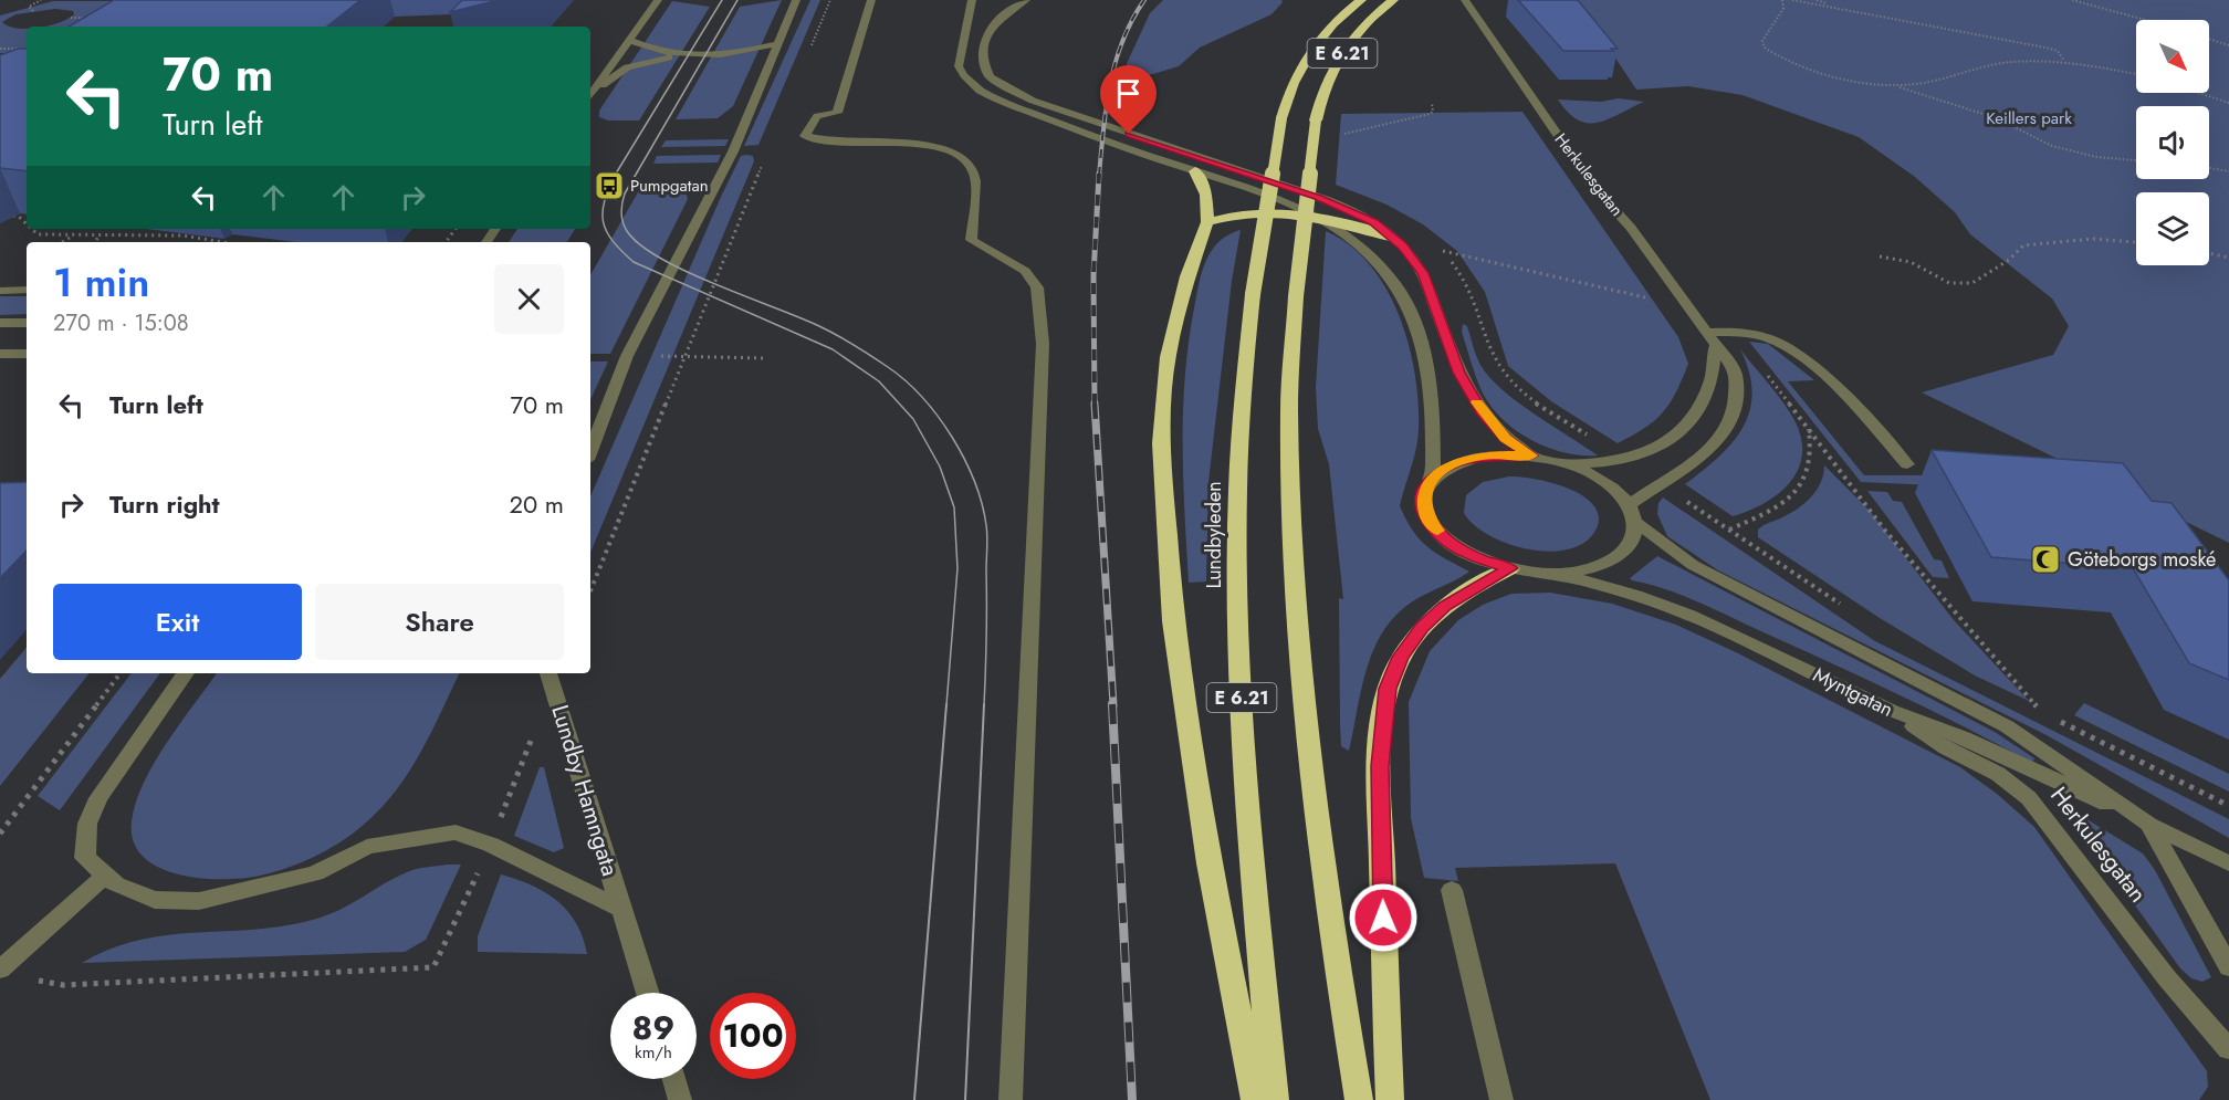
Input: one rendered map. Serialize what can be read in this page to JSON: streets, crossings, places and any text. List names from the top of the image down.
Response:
{
  "streets": {
    "highway": ["E 6.21", "Lundbyleden"],
    "street": ["Herkulesgatan", "Myntgatan", "Lundby Hamngata"]
  },
  "crossings": [
    ["Herkulesgatan", "Myntgatan"]
  ],
  "parks": ["Keillers park"],
  "places": {
    "bus stop": ["Pumpgatan"],
    "mosque": ["Göteborgs moské"]
  },
  "north": "bottom right",
  "page": {
    "turn": ["70 m", "Turn left"],
    "heading": ["1 min", "270 m · 15:08"],
    "list": [
      {
        "name": "Turn left",
        "value": "70 m"
      },
      {
        "name": "Turn right",
        "value": "20 m"
      }
    ],
    "buttons": ["Exit", "Share"],
    "speed": "89 km/h",
    "limit": "100"
  }
}
